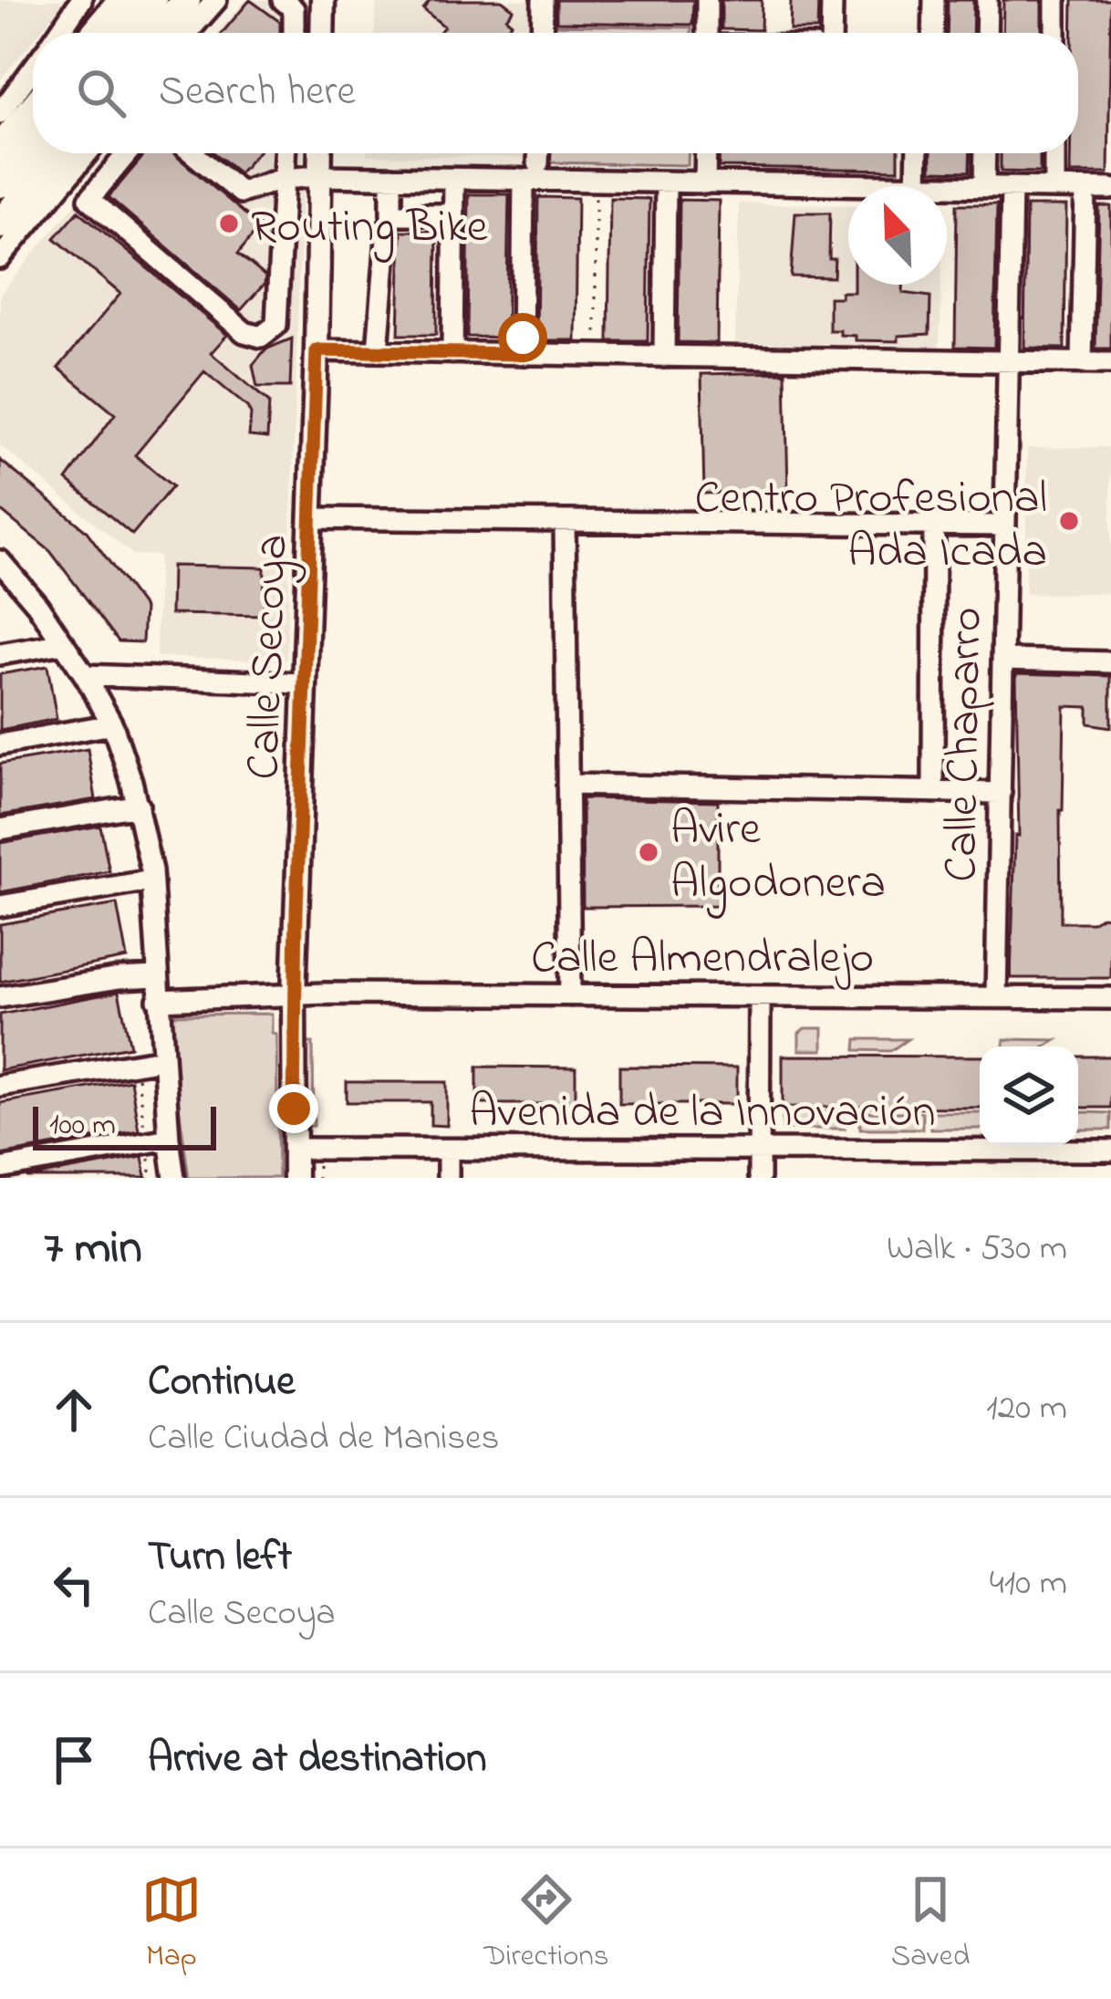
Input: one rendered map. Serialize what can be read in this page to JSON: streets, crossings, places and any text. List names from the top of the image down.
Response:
{
  "streets": {
    "main road": ["Calle Secoya"],
    "street": ["Calle Chaparro", "Calle Almendralejo", "Avenida de la Innovación"]
  },
  "crossings": [
    ["Calle Secoya", "Calle Almendralejo"],
    ["Calle Secoya", "Avenida de la Innovación"],
    ["Calle Chaparro", "Calle Almendralejo"]
  ],
  "places": ["Routing Bike", "Centro Profesional Ada Icada", "Avire Algodonera"],
  "scale_bar": "100 m",
  "north": "top left",
  "page": {
    "search": "Search here",
    "scale": "100 m",
    "heading": ["7 min", "Walk · 530 m"],
    "list": [
      ["Continue", "Calle Ciudad de Manises", "120 m"],
      ["Turn left", "Calle Secoya", "410 m"],
      "Arrive at destination"
    ],
    "nav": ["Map", "Directions", "Saved"]
  }
}
